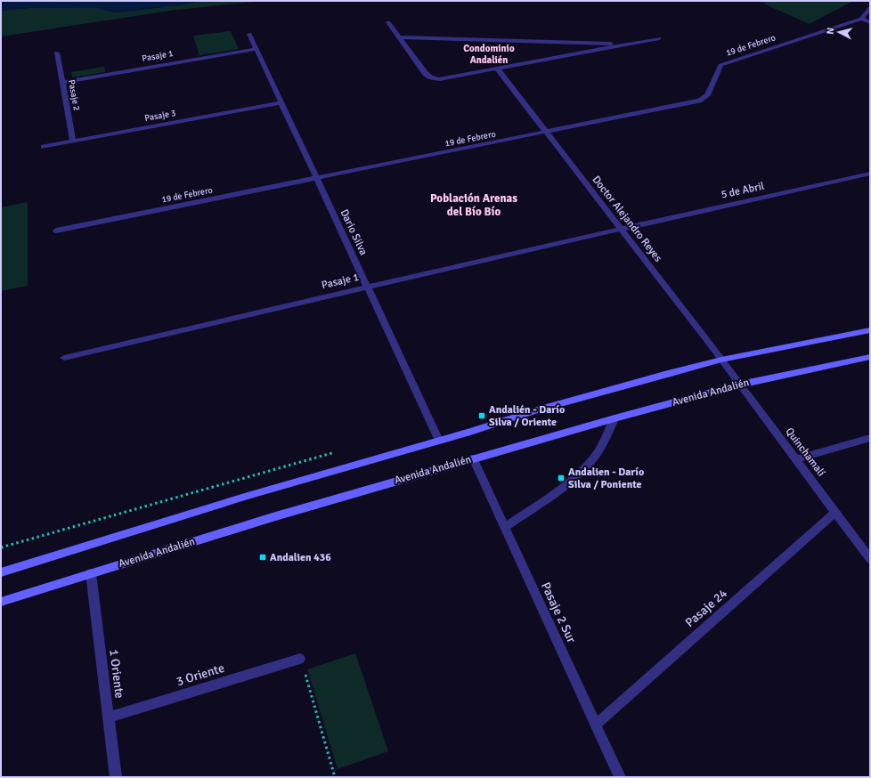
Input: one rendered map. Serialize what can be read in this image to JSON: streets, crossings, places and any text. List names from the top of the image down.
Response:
{
  "streets": {
    "main road": ["Avenida Andalién"],
    "street": [
      "19 de Febrero",
      "Pasaje 1",
      "Pasaje 2",
      "Pasaje 3",
      "5 de Abril",
      "Doctor Alejandro Reyes",
      "Dario Silva",
      "Quinchamalí",
      "Pasaje 24",
      "Pasaje 2 Sur",
      "1 Oriente",
      "3 Oriente"
    ]
  },
  "crossings": [
    ["19 de Febrero", "Doctor Alejandro Reyes"],
    ["19 de Febrero", "Dario Silva"],
    ["Pasaje 1", "Pasaje 2"],
    ["Pasaje 1", "5 de Abril"],
    ["Pasaje 1", "Doctor Alejandro Reyes"],
    ["Pasaje 1", "Dario Silva"],
    ["Pasaje 2", "Pasaje 3"],
    ["Pasaje 3", "Dario Silva"],
    ["5 de Abril", "Doctor Alejandro Reyes"],
    ["Doctor Alejandro Reyes", "Quinchamalí"],
    ["Avenida Andalién", "Quinchamalí"],
    ["Avenida Andalién", "Pasaje 2 Sur"],
    ["Avenida Andalién", "1 Oriente"],
    ["Quinchamalí", "Pasaje 24"],
    ["Pasaje 24", "Pasaje 2 Sur"],
    ["1 Oriente", "3 Oriente"]
  ],
  "districts": ["Condominio Andalién", "Población Arenas del Bío Bío"],
  "places": {
    "transit": ["Andalién - Darío Silva / Oriente", "Andalien - Darío Silva / Poniente", "Andalien 436"]
  },
  "north": "left"
}
